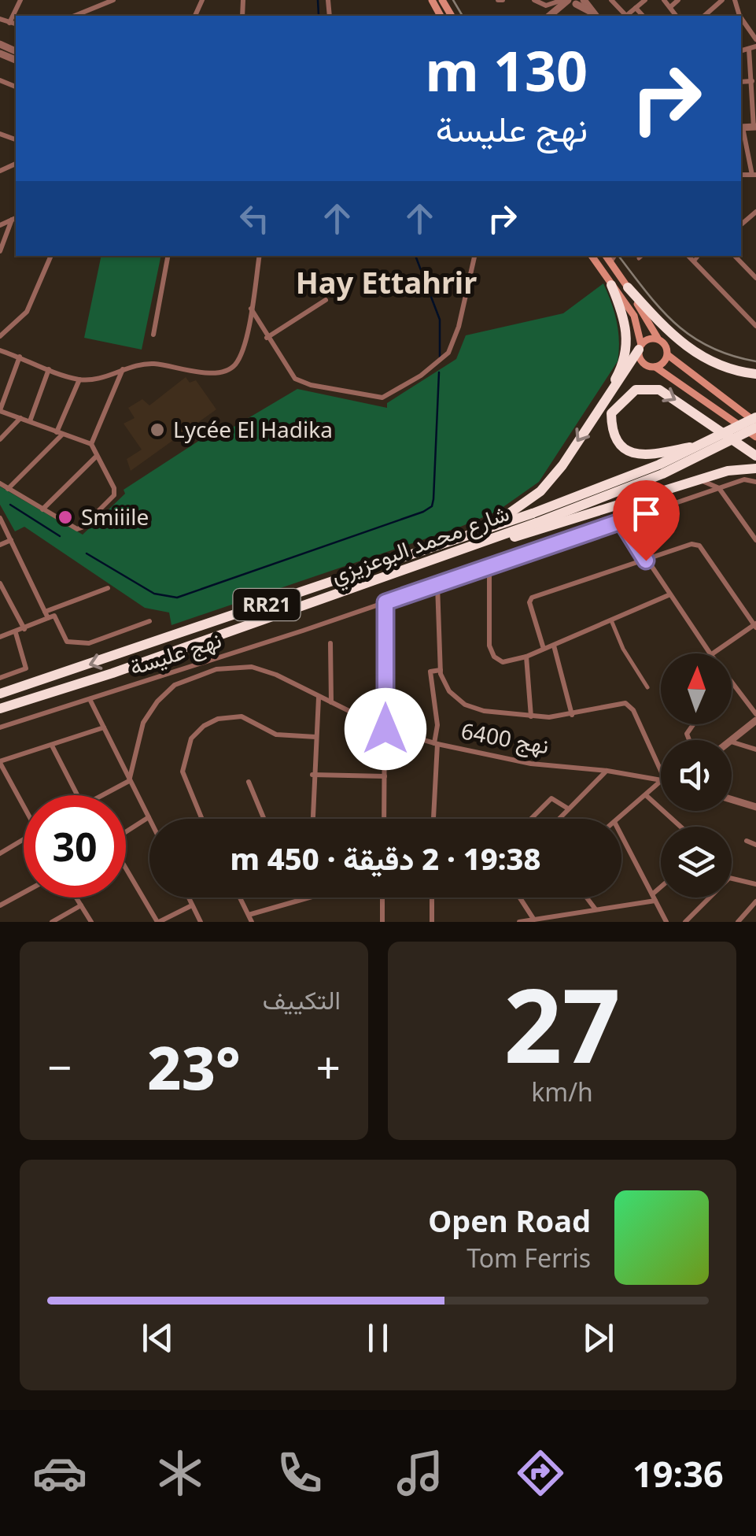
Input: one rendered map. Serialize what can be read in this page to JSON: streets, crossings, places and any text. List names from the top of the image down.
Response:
{
  "streets": {
    "highway": ["شارع محمد البوعزيزي", "RR21"],
    "street": ["نهج عليسة", "نهج 6400"]
  },
  "districts": ["Hay Ettahrir"],
  "places": ["Lycée El Hadika", "Smiiile"],
  "north": "top",
  "page": {
    "turn": ["130 m", "نهج عليسة"],
    "limit": "30",
    "trip": "19:38 · 2 دقيقة · 450 m",
    "tile": [
      ["27", "km/h"],
      "التكييف"
    ],
    "heat": ["−", "23°", "+"],
    "song": ["Open Road", "Tom Ferris"],
    "tabs": "19:36"
  }
}
